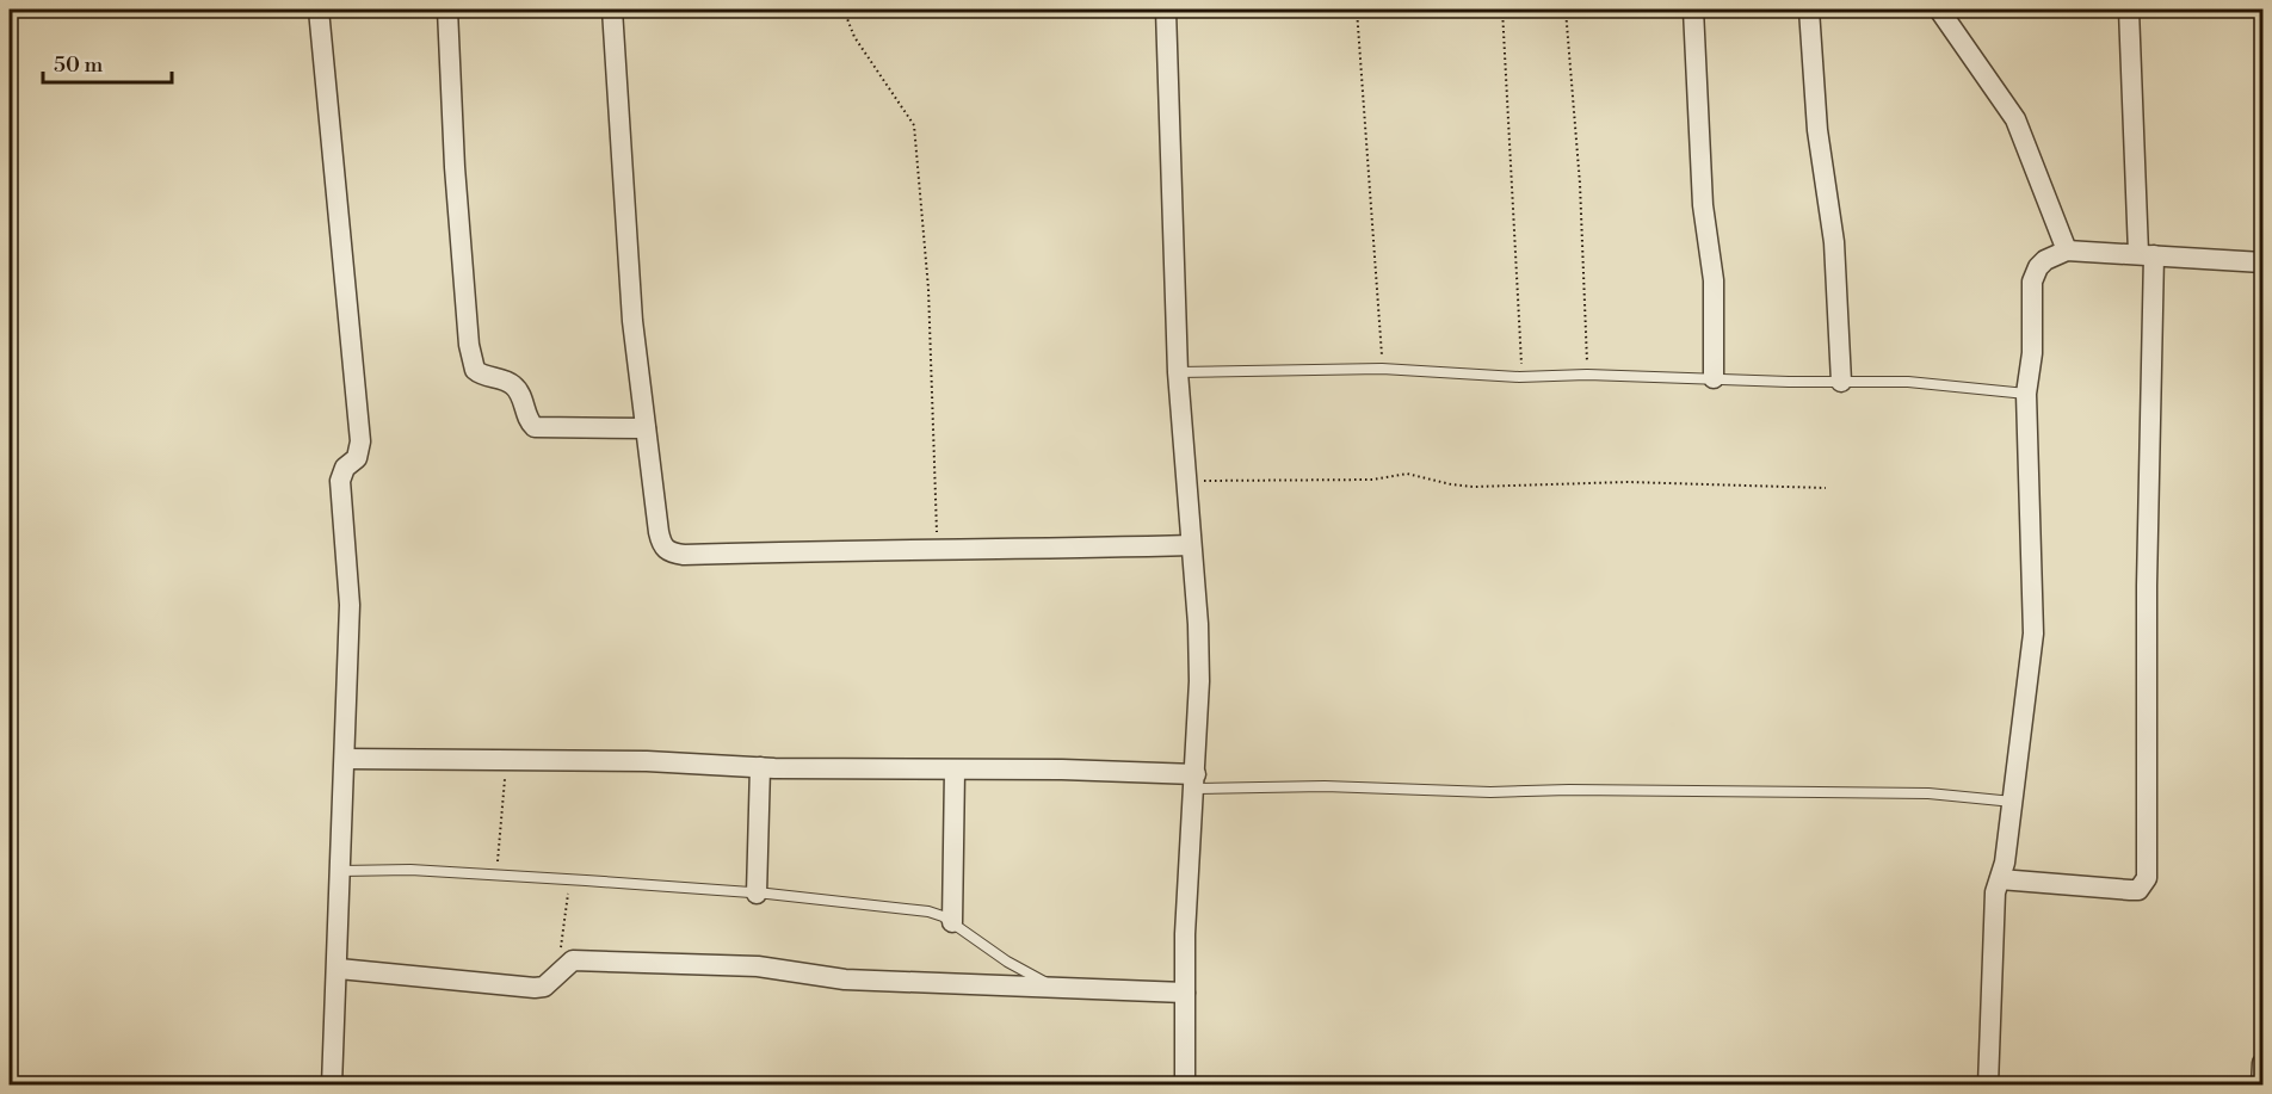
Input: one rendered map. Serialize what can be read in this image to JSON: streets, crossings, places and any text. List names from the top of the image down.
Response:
{
  "scale_bar": "50 m"
}
